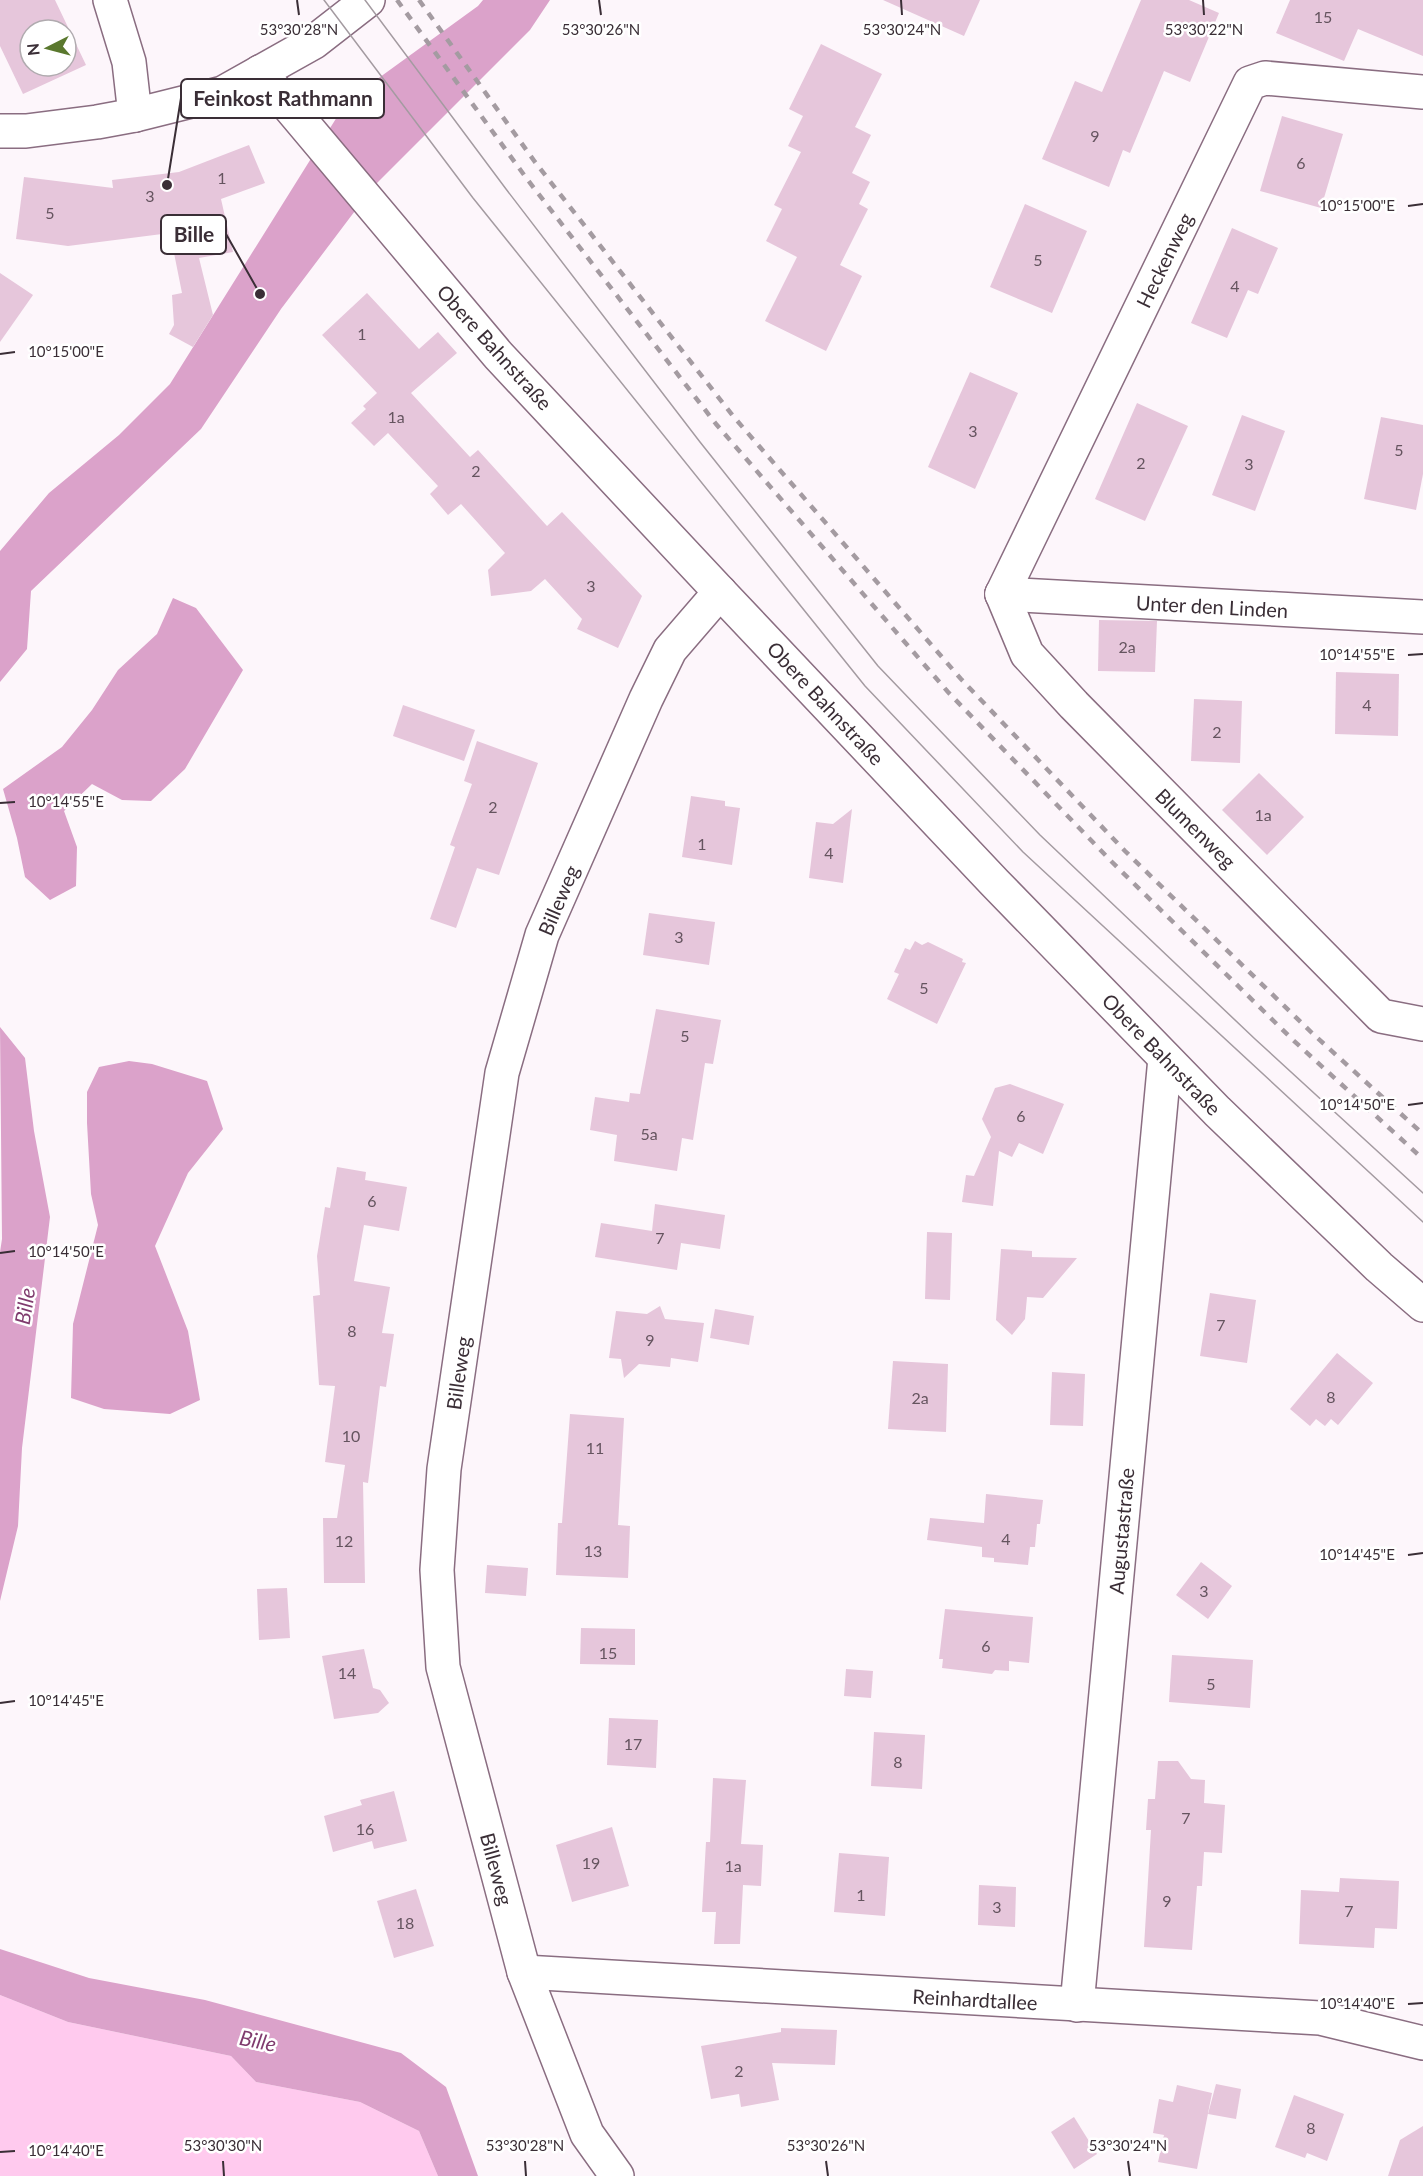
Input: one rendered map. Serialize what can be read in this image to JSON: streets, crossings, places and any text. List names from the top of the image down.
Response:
{
  "streets": {
    "street": [
      "Heckenweg",
      "Obere Bahnstraße",
      "Unter den Linden",
      "Blumenweg",
      "Billeweg",
      "Augustastraße",
      "Reinhardtallee"
    ]
  },
  "crossings": [
    ["Heckenweg", "Unter den Linden"],
    ["Heckenweg", "Blumenweg"],
    ["Obere Bahnstraße", "Billeweg"],
    ["Obere Bahnstraße", "Augustastraße"],
    ["Unter den Linden", "Blumenweg"],
    ["Billeweg", "Reinhardtallee"],
    ["Augustastraße", "Reinhardtallee"]
  ],
  "water": ["Bille"],
  "places": ["Feinkost Rathmann", "Bille"],
  "house_numbers": [
    "15",
    "9",
    "6",
    "1",
    "3",
    "5",
    "5",
    "4",
    "1",
    "1a",
    "3",
    "5",
    "2",
    "3",
    "2",
    "3",
    "2a",
    "4",
    "2",
    "2",
    "1a",
    "1",
    "4",
    "3",
    "5",
    "5",
    "6",
    "5a",
    "6",
    "7",
    "7",
    "8",
    "9",
    "8",
    "2a",
    "10",
    "11",
    "4",
    "12",
    "13",
    "3",
    "6",
    "15",
    "14",
    "5",
    "17",
    "8",
    "7",
    "16",
    "19",
    "1a",
    "1",
    "9",
    "3",
    "7",
    "18",
    "2",
    "8"
  ],
  "north": "left",
  "coordinates": [
    "53°30'28\"N",
    "53°30'26\"N",
    "53°30'24\"N",
    "53°30'22\"N",
    "10°15'00\"E",
    "10°14'55\"E",
    "10°14'50\"E",
    "10°14'45\"E",
    "10°14'40\"E",
    "53°30'30\"N"
  ]
}
